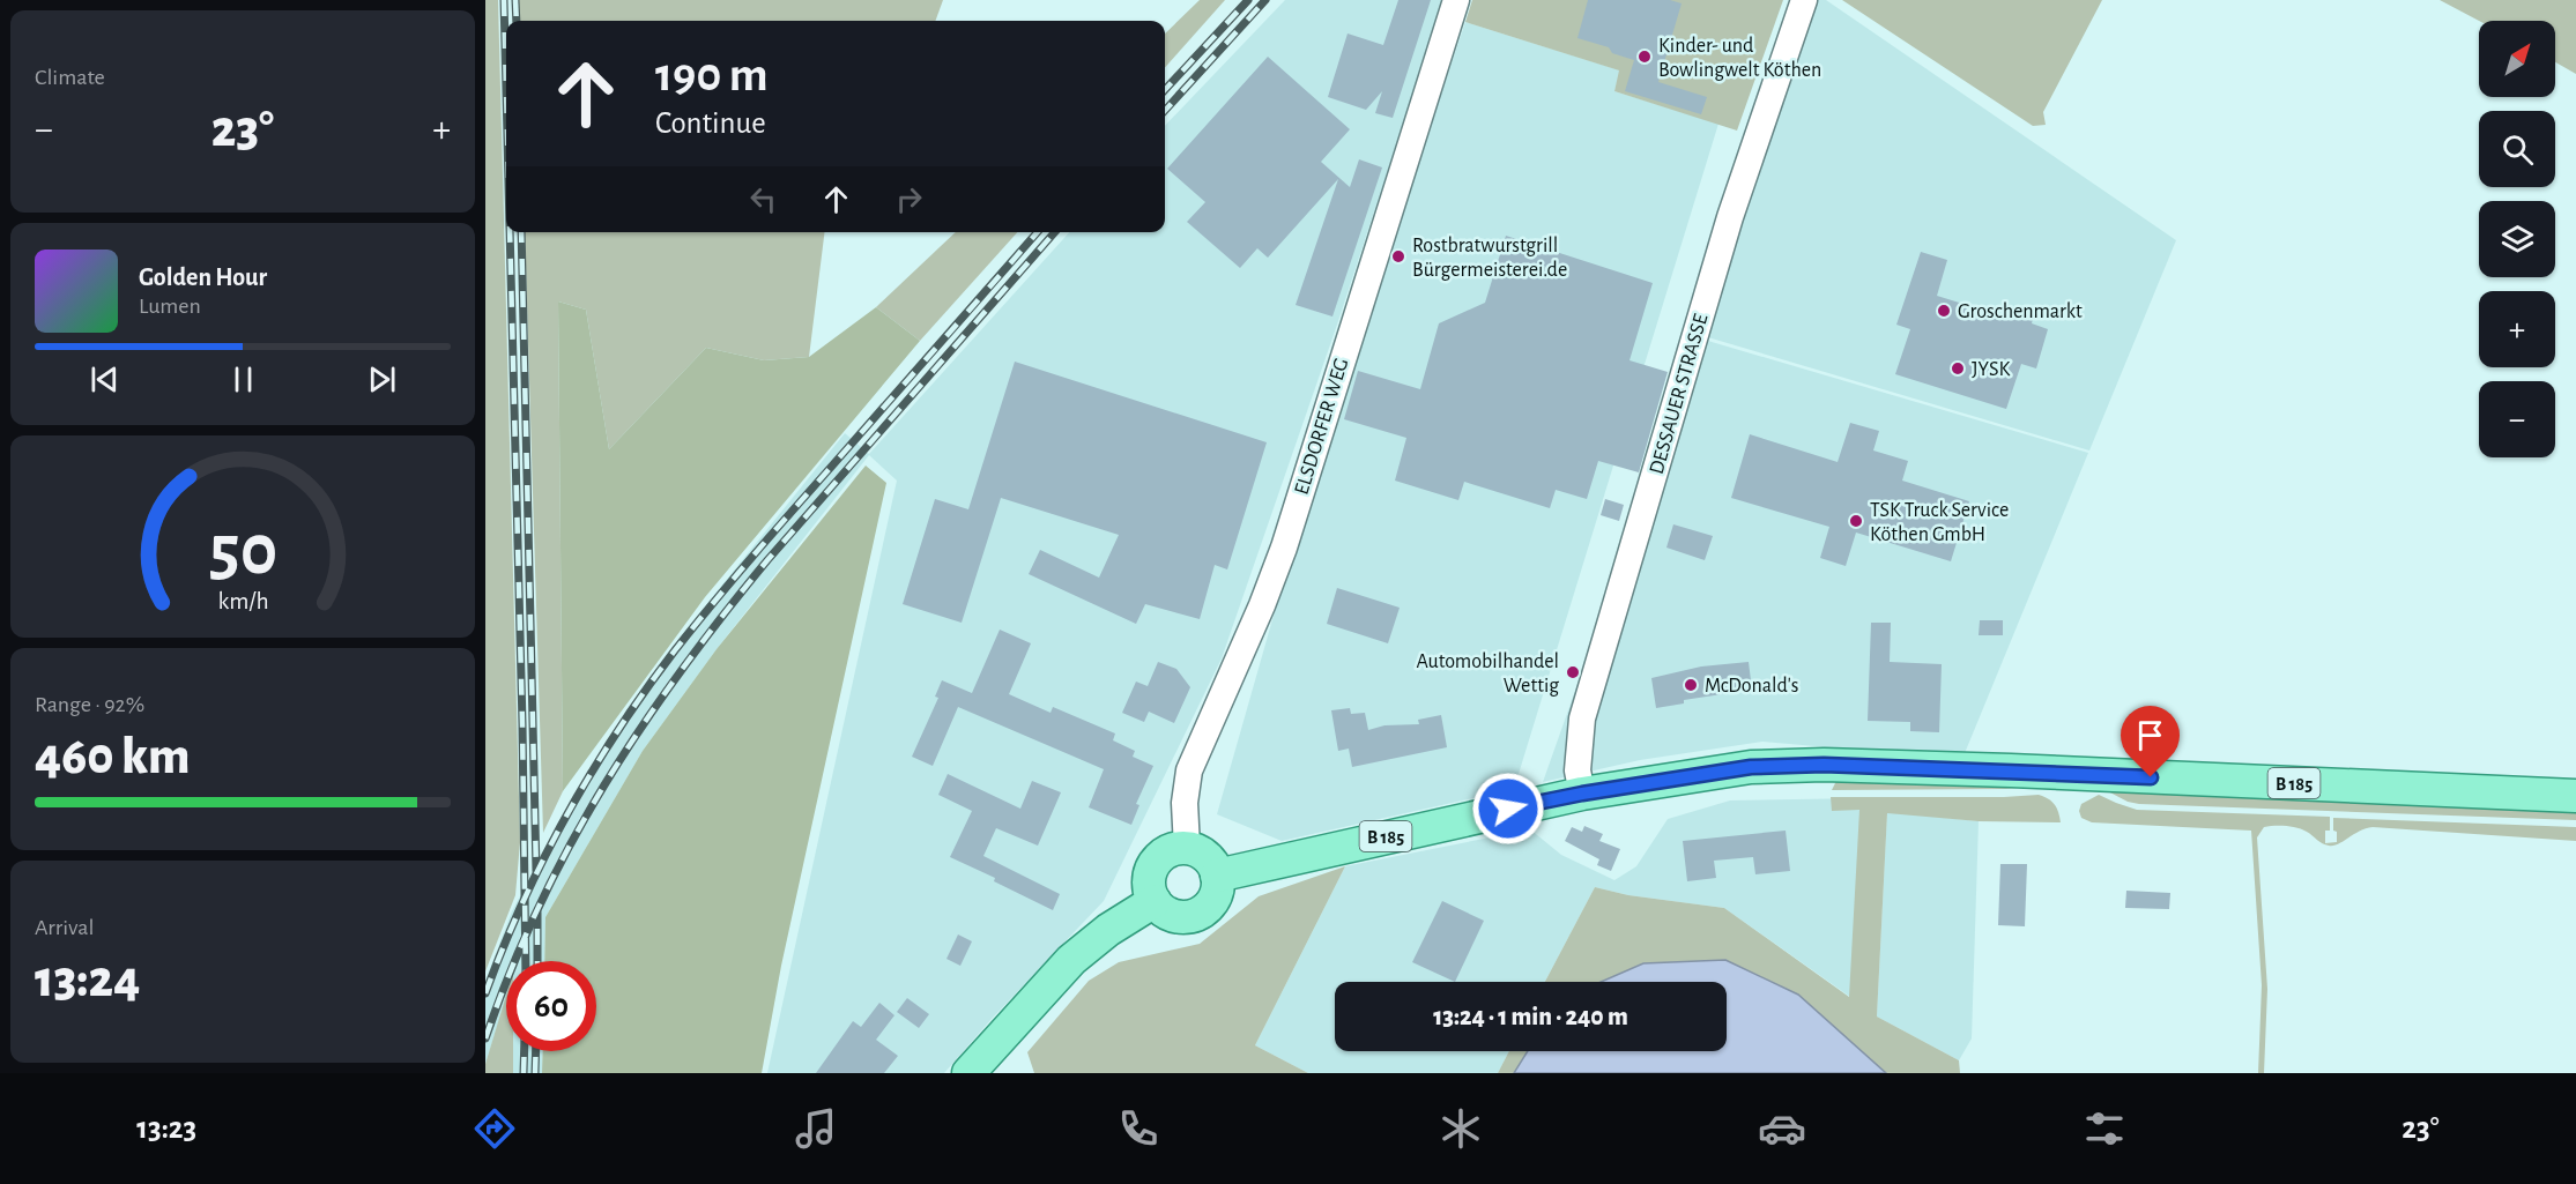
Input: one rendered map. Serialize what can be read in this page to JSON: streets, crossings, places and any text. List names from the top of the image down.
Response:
{
  "streets": {
    "main road": ["B 185"],
    "street": ["DESSAUER STRASSE", "ELSDORFER WEG"]
  },
  "crossings": [
    ["DESSAUER STRASSE", "B 185"],
    ["ELSDORFER WEG", "B 185"]
  ],
  "places": [
    "Kinder- und Bowlingwelt Köthen",
    "Rostbratwurstgrill Bürgermeisterei.de",
    "Groschenmarkt",
    "JYSK",
    "TSK Truck Service Köthen GmbH",
    "Automobilhandel Wettig",
    "McDonald's"
  ],
  "north": "top right",
  "page": {
    "tile": [
      "Climate",
      ["Range · 92%", "460 km"],
      ["Arrival", "13:24"]
    ],
    "map_buttons": ["+", "−"],
    "turn": ["190 m", "Continue"],
    "heat": ["−", "23°", "+"],
    "song": ["Golden Hour", "Lumen"],
    "limit": "60",
    "trip": "13:24 · 1 min · 240 m",
    "tabs": ["13:23", "23°"],
    "gauge": ["50", "km/h"]
  }
}
